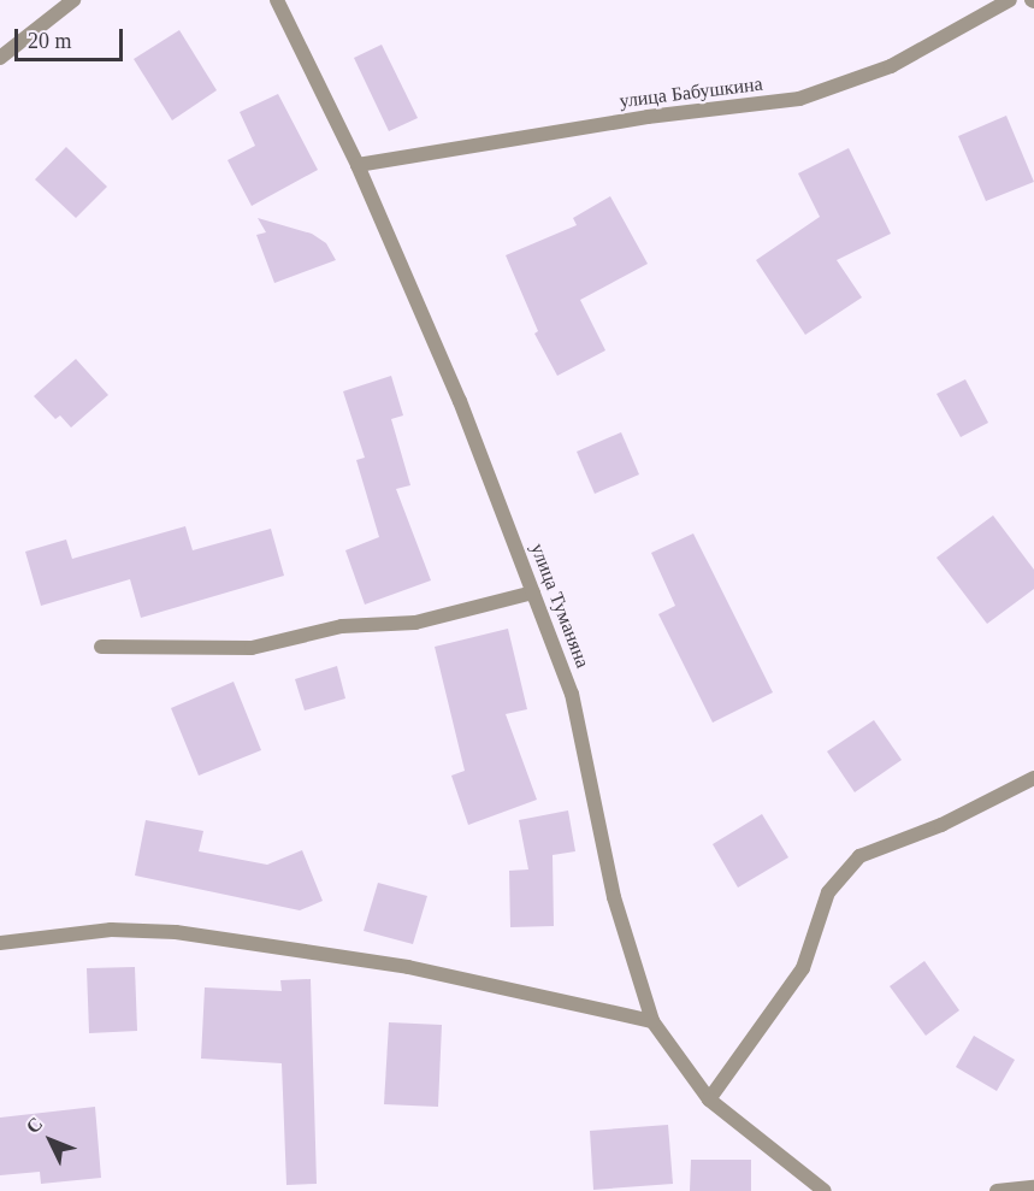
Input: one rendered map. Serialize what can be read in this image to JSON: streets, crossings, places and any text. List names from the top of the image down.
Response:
{
  "streets": {
    "street": ["улица Бабушкина", "улица Туманяна"]
  },
  "crossings": [
    ["улица Бабушкина", "улица Туманяна"]
  ],
  "scale_bar": "20 m",
  "north": "top left"
}
